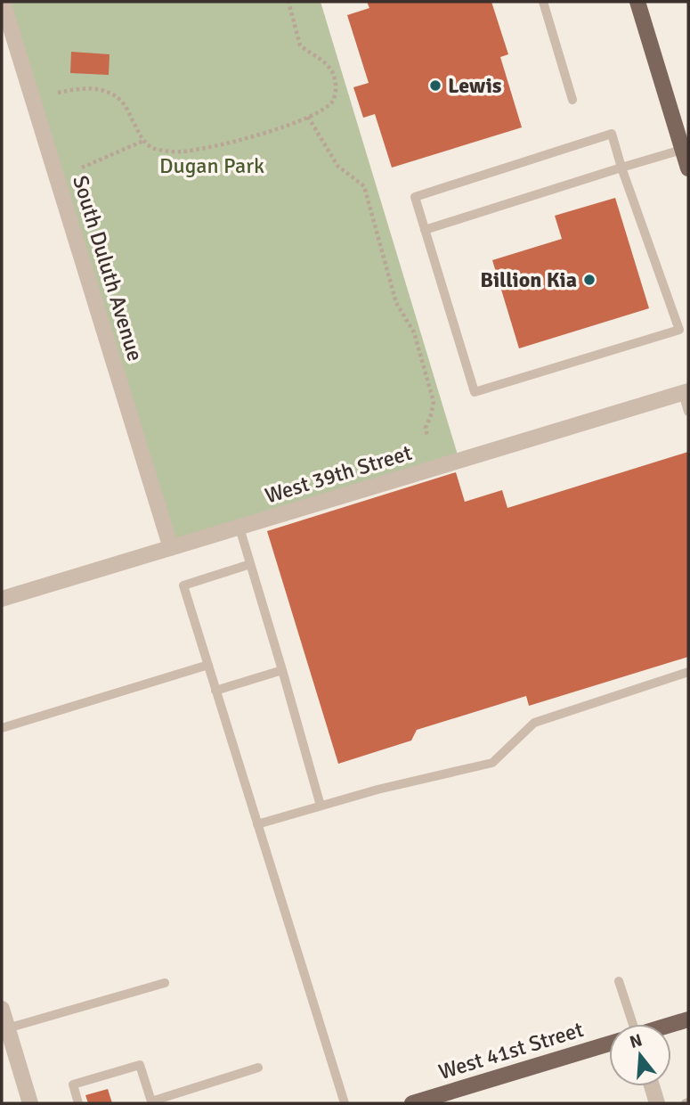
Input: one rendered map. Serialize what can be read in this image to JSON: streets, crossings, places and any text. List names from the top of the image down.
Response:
{
  "streets": {
    "main road": ["West 41st Street"],
    "street": ["South Duluth Avenue", "West 39th Street"]
  },
  "crossings": [
    ["South Duluth Avenue", "West 39th Street"]
  ],
  "parks": ["Dugan Park"],
  "places": ["Lewis", "Billion Kia"],
  "north": "top"
}
